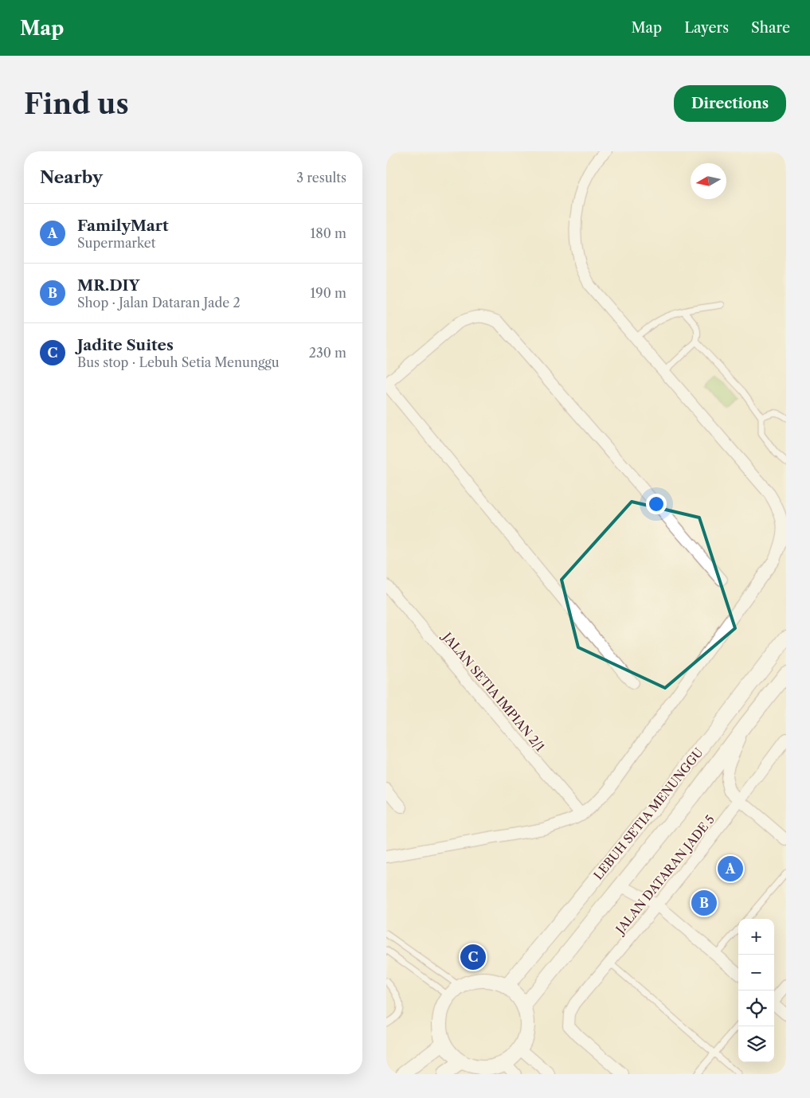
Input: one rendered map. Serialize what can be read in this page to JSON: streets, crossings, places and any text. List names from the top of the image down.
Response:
{
  "streets": {
    "street": ["JALAN SETIA IMPIAN 2/1", "LEBUH SETIA MENUNGGU", "JALAN DATARAN JADE 5"]
  },
  "north": "left",
  "page": {
    "header": "Map",
    "nav": ["Map", "Layers", "Share"],
    "buttons": "Directions",
    "title": "Find us",
    "heading": ["Nearby", "3 results"],
    "list": [
      {
        "mark": "A",
        "name": "FamilyMart",
        "note": "Supermarket",
        "value": "180 m"
      },
      {
        "mark": "B",
        "name": "MR.DIY",
        "note": "Shop · Jalan Dataran Jade 2",
        "value": "190 m"
      },
      {
        "mark": "C",
        "name": "Jadite Suites",
        "note": "Bus stop · Lebuh Setia Menunggu",
        "value": "230 m"
      }
    ],
    "pins": ["A", "B", "C"],
    "map_buttons": ["+", "−"]
  }
}
